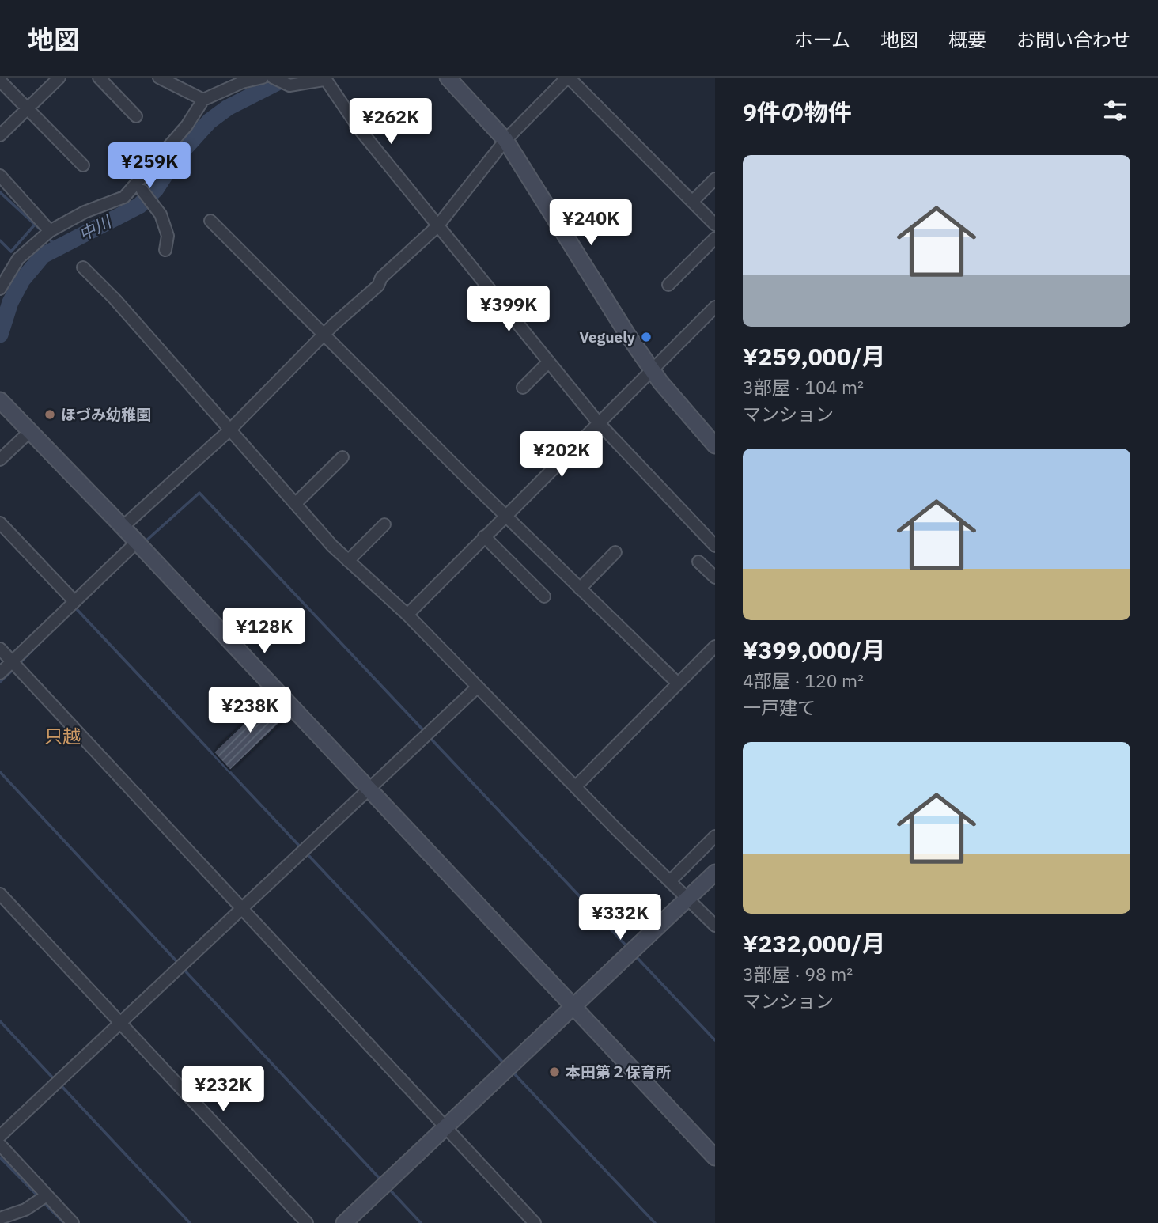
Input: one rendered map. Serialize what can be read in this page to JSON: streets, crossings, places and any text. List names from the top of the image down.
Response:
{
  "districts": ["只越"],
  "water": ["中川"],
  "places": ["Veguely", "ほづみ幼稚園", "本田第２保育所"],
  "page": {
    "header": "地図",
    "nav": [
      "ホーム",
      "地図",
      "概要",
      "お問い合わせ"
    ],
    "heading": "9件の物件",
    "price": [
      "¥262K",
      "¥259K",
      "¥240K",
      "¥399K",
      "¥202K",
      "¥128K",
      "¥238K",
      "¥332K",
      "¥232K"
    ],
    "list": [
      {
        "name": "¥259,000/月",
        "note": "3部屋 · 104 m² · マンション"
      },
      {
        "name": "¥399,000/月",
        "note": "4部屋 · 120 m² · 一戸建て"
      },
      {
        "name": "¥232,000/月",
        "note": "3部屋 · 98 m² · マンション"
      }
    ]
  }
}
